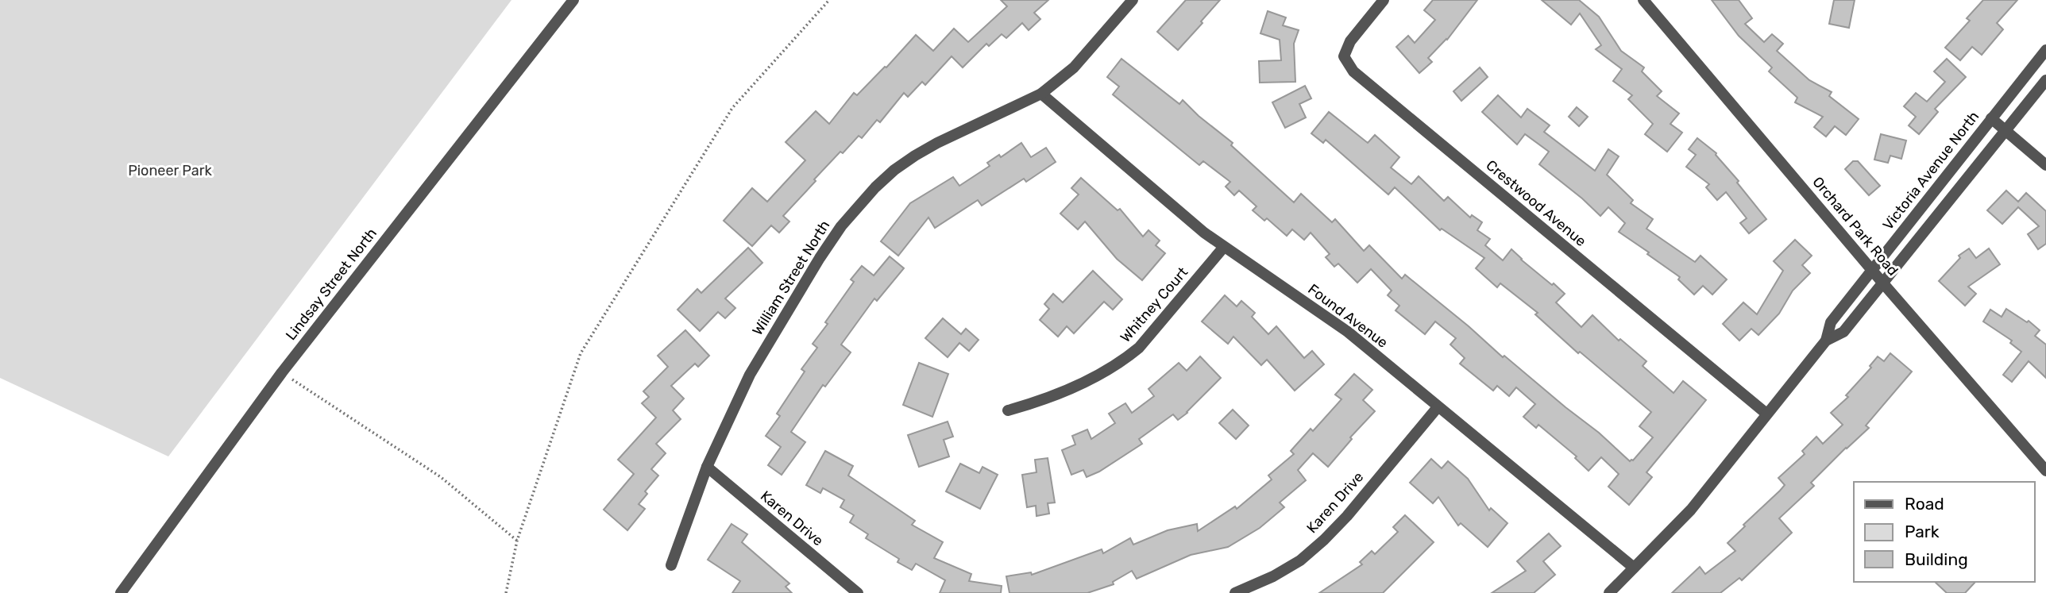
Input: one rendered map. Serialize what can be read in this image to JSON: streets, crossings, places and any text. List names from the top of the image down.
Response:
{
  "streets": {
    "street": [
      "Victoria Avenue North",
      "Crestwood Avenue",
      "Orchard Park Road",
      "William Street North",
      "Lindsay Street North",
      "Whitney Court",
      "Found Avenue",
      "Karen Drive"
    ]
  },
  "crossings": [
    ["Victoria Avenue North", "Crestwood Avenue"],
    ["Victoria Avenue North", "Orchard Park Road"],
    ["Victoria Avenue North", "Found Avenue"],
    ["William Street North", "Found Avenue"],
    ["William Street North", "Karen Drive"],
    ["Whitney Court", "Found Avenue"],
    ["Found Avenue", "Karen Drive"]
  ],
  "parks": ["Pioneer Park"],
  "legend": ["Road", "Park", "Building"]
}
